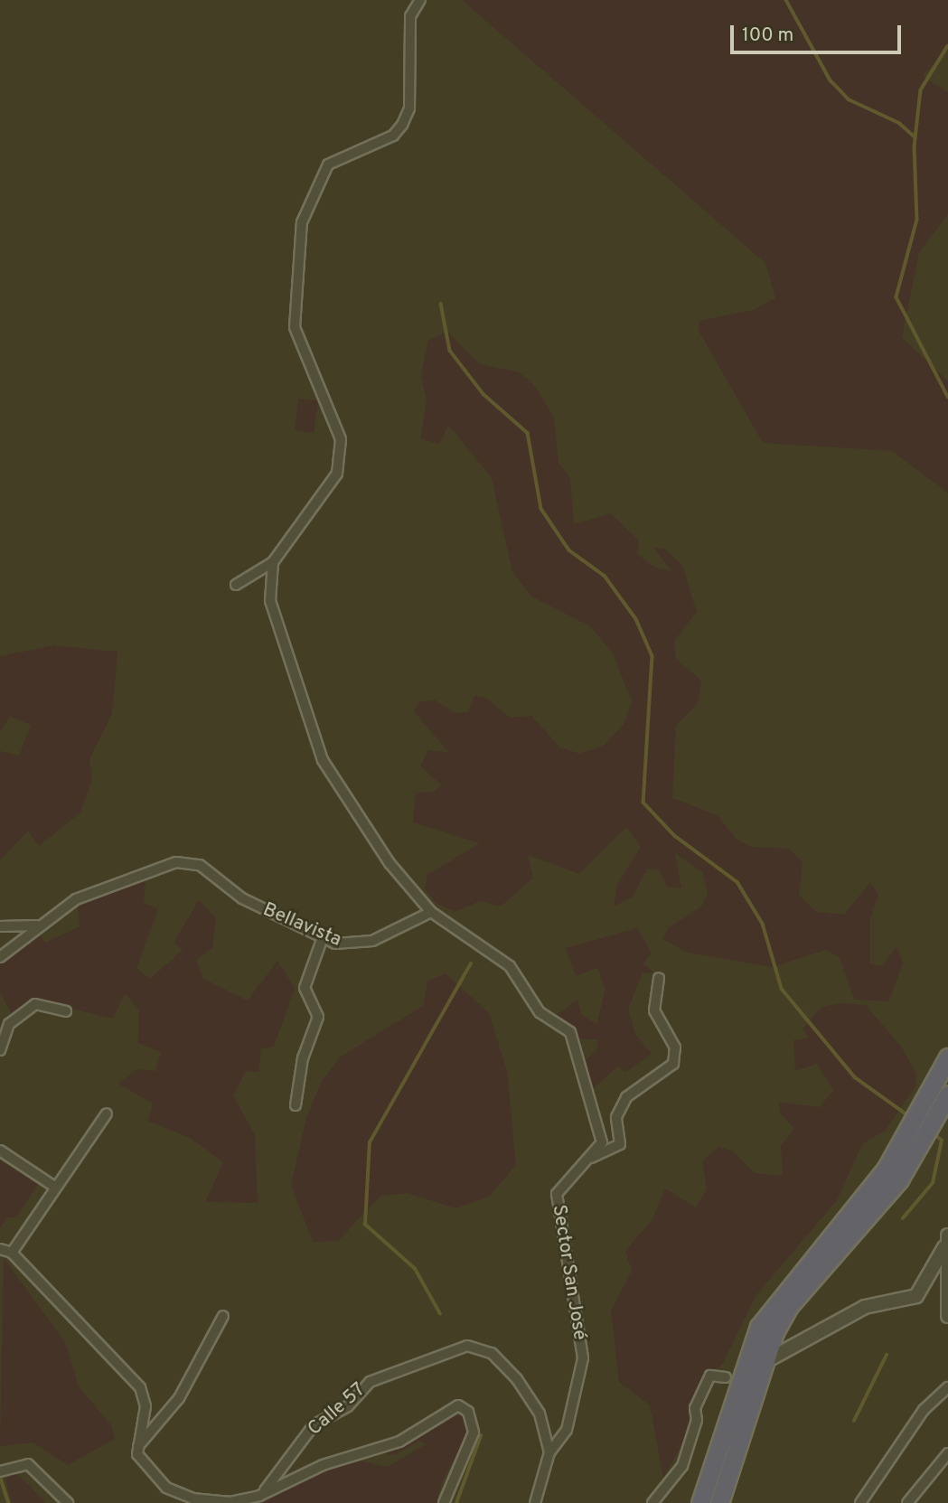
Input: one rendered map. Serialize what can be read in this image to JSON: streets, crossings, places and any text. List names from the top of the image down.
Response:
{
  "streets": {
    "street": ["Bellavista", "Sector San José", "Calle 57"]
  },
  "crossings": [
    ["Bellavista", "Sector San José"],
    ["Sector San José", "Calle 57"]
  ],
  "scale_bar": "100 m"
}
